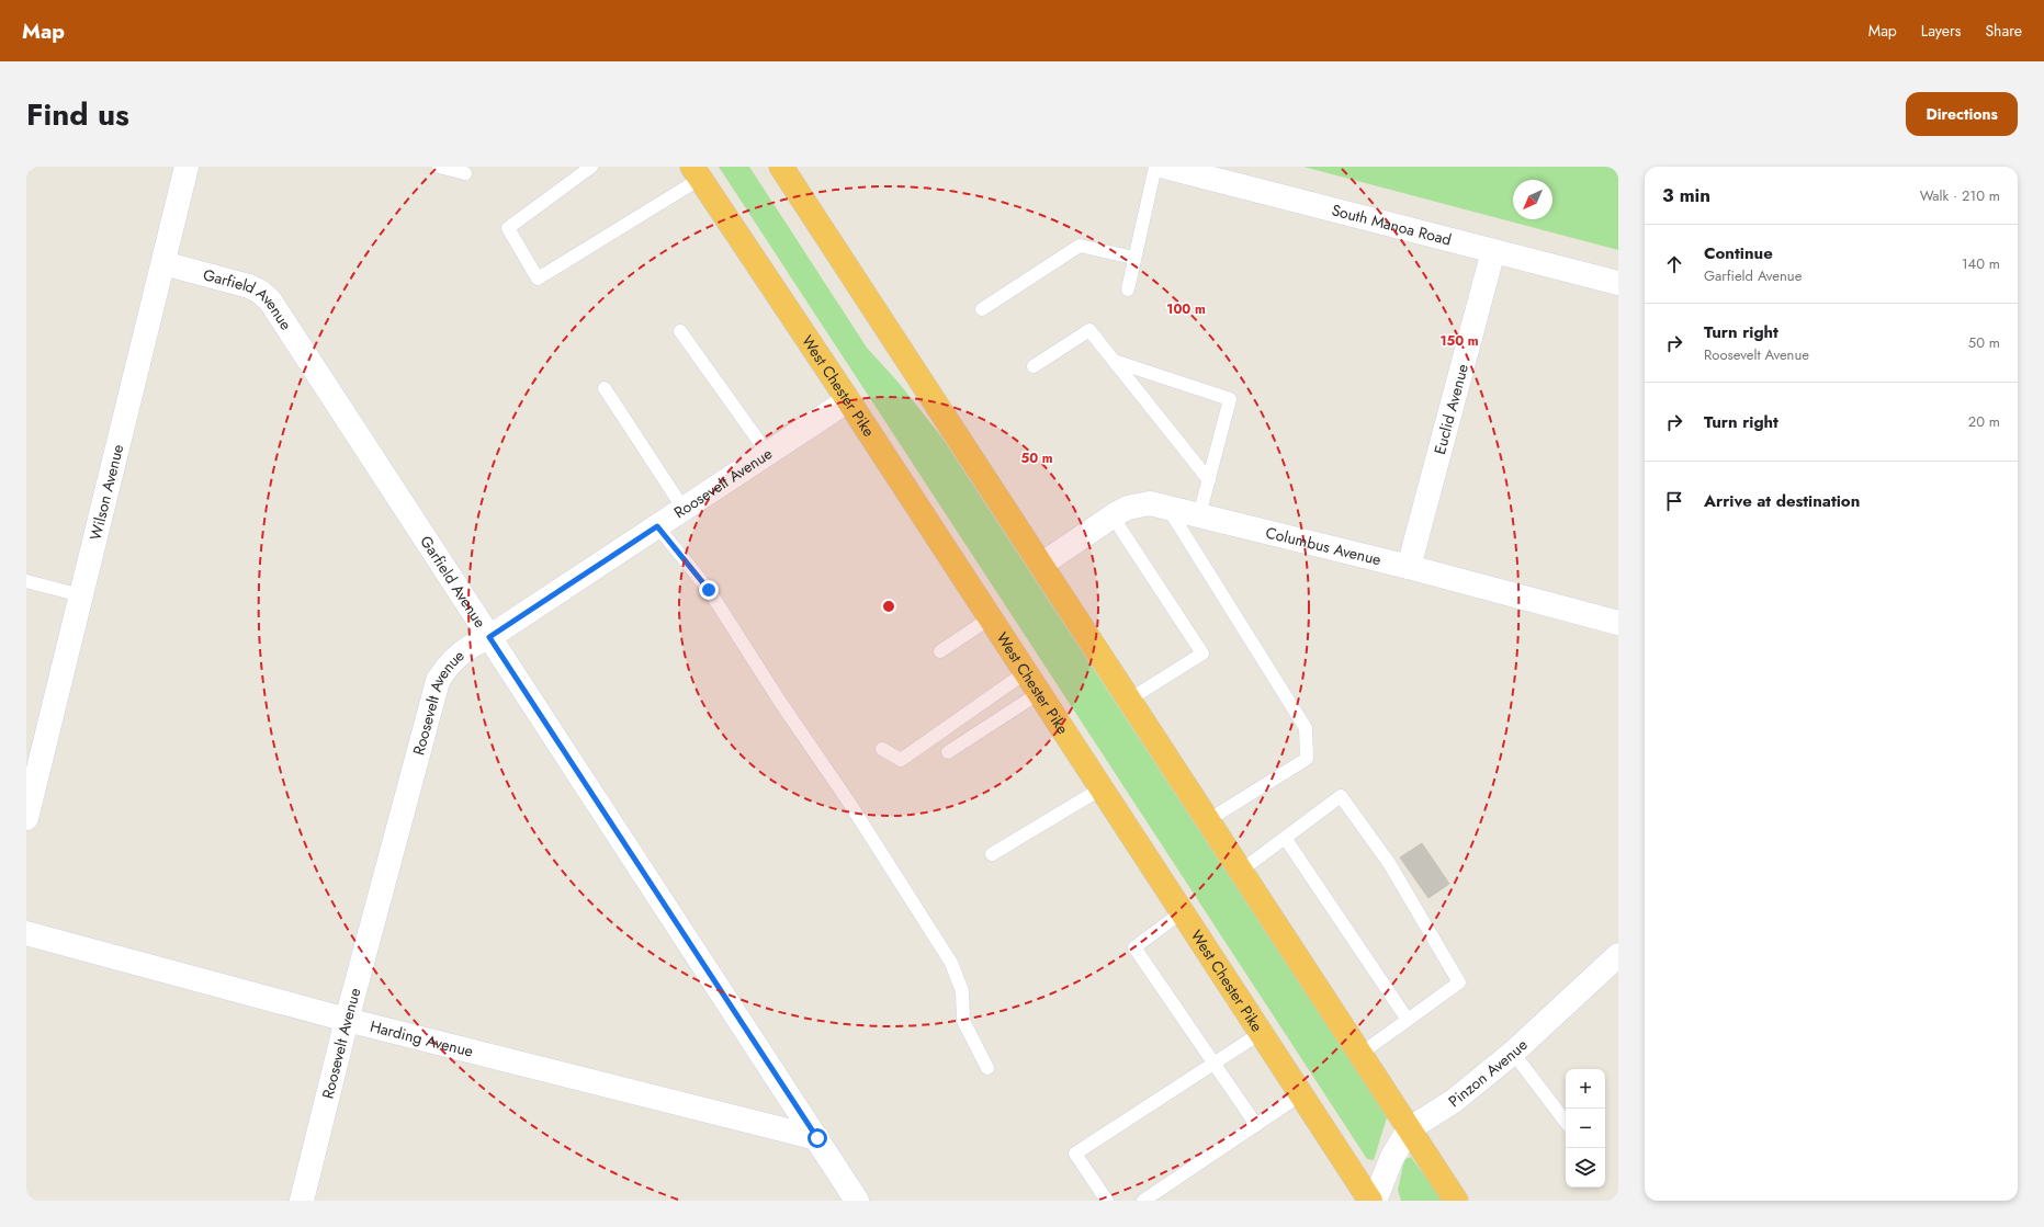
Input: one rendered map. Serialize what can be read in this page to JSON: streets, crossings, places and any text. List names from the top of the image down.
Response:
{
  "streets": {
    "highway": ["West Chester Pike"],
    "street": [
      "South Manoa Road",
      "Garfield Avenue",
      "Euclid Avenue",
      "Roosevelt Avenue",
      "Wilson Avenue",
      "Columbus Avenue",
      "Harding Avenue",
      "Pinzon Avenue"
    ]
  },
  "crossings": [
    ["South Manoa Road", "Euclid Avenue"],
    ["Garfield Avenue", "Roosevelt Avenue"],
    ["Garfield Avenue", "Wilson Avenue"],
    ["Garfield Avenue", "Harding Avenue"],
    ["West Chester Pike", "Roosevelt Avenue"],
    ["Euclid Avenue", "Columbus Avenue"],
    ["Roosevelt Avenue", "Harding Avenue"]
  ],
  "north": "bottom left",
  "page": {
    "header": "Map",
    "nav": ["Map", "Layers", "Share"],
    "title": "Find us",
    "buttons": "Directions",
    "heading": ["3 min", "Walk · 210 m"],
    "list": [
      ["Continue", "Garfield Avenue", "140 m"],
      ["Turn right", "Roosevelt Avenue", "50 m"],
      ["Turn right", "20 m"],
      "Arrive at destination"
    ],
    "map_buttons": ["+", "−"]
  },
  "rings": ["100 m", "150 m", "50 m"]
}
